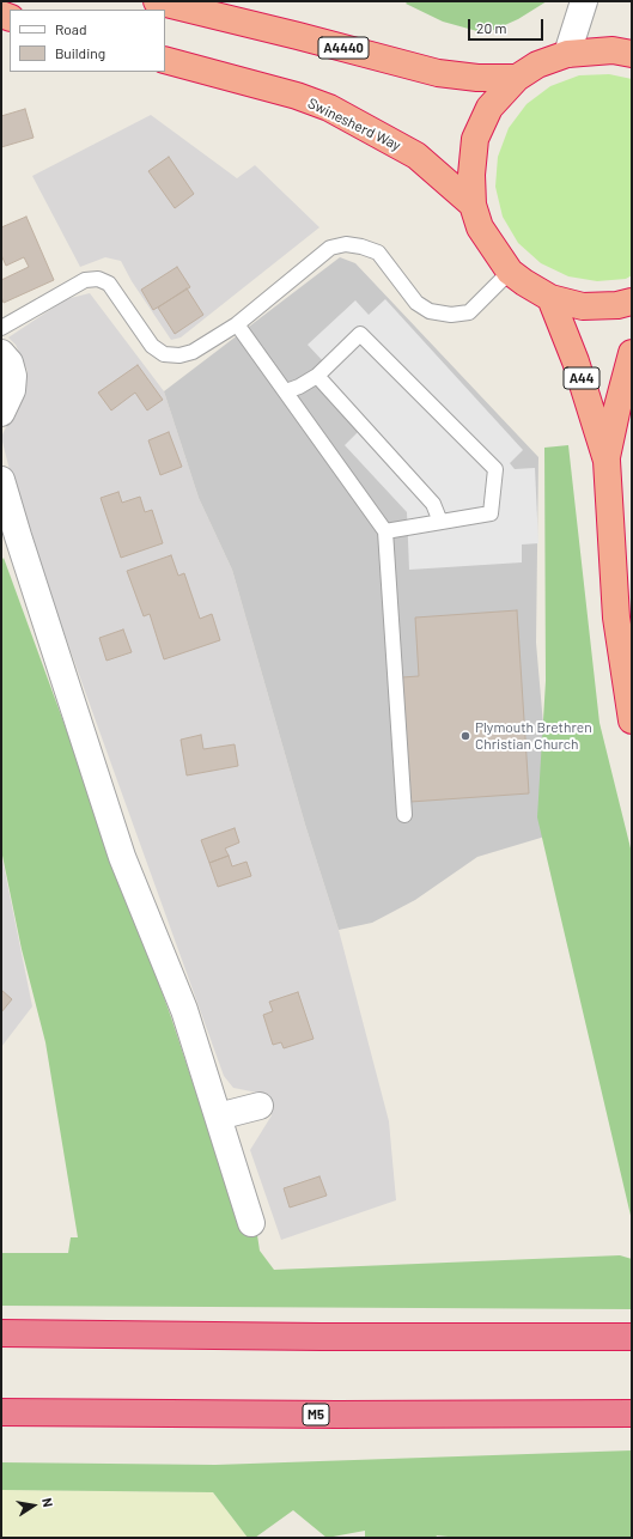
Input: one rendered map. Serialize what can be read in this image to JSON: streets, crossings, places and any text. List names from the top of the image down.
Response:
{
  "streets": {
    "highway": [
      "A4440",
      "Swinesherd Way",
      "A44",
      "M5"
    ]
  },
  "places": ["Plymouth Brethren Christian Church"],
  "legend": ["Road", "Building"],
  "scale_bar": "20 m",
  "north": "right"
}
